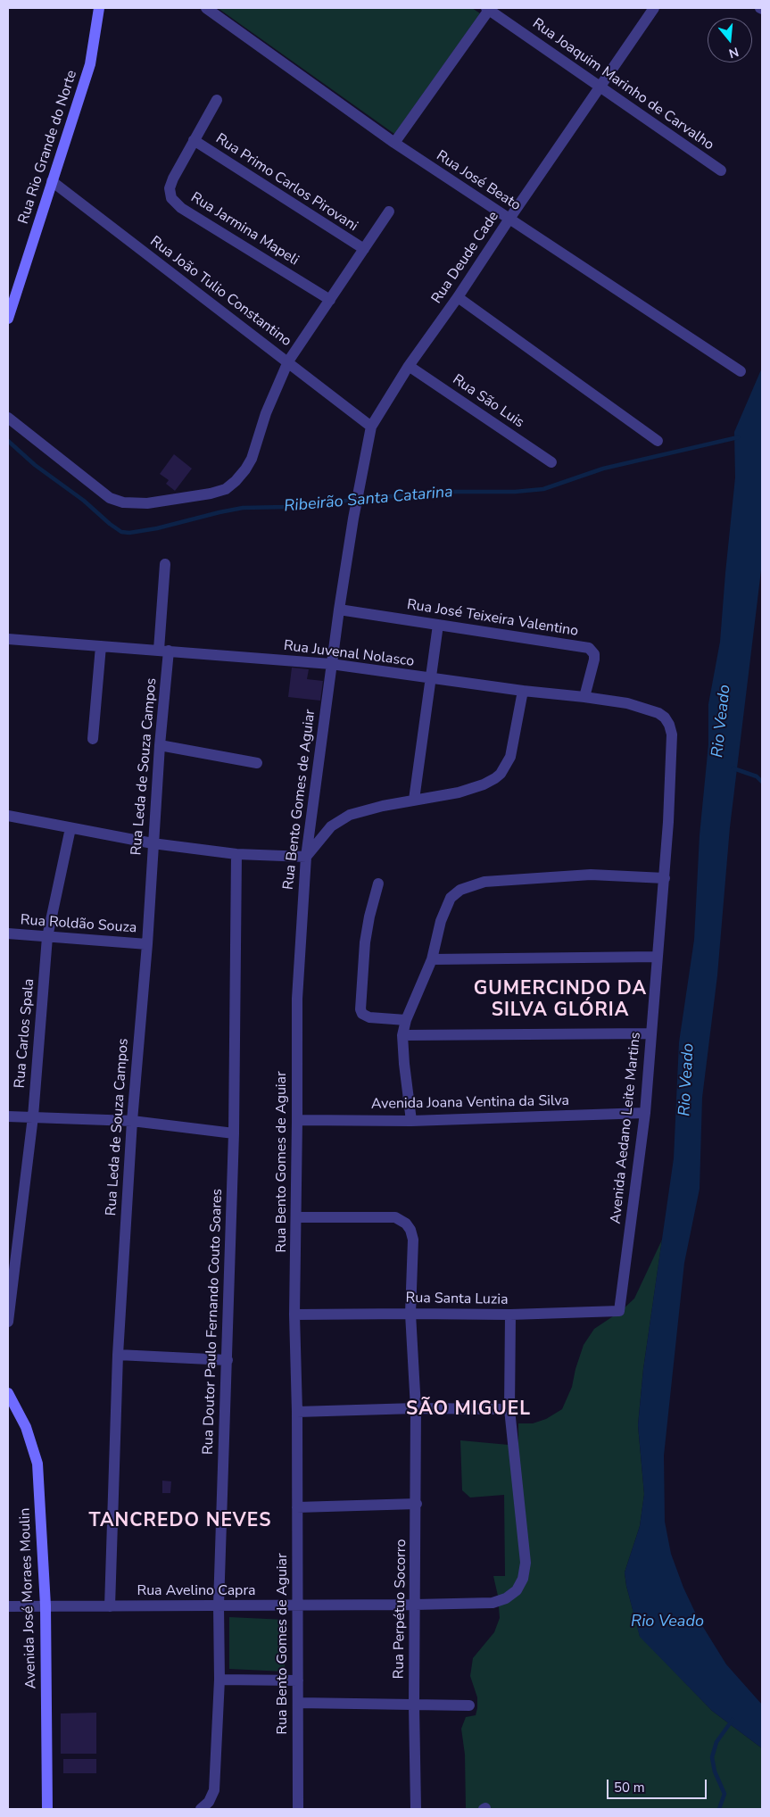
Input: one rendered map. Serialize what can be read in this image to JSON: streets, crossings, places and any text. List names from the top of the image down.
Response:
{
  "streets": {
    "main road": ["Rua Rio Grande do Norte", "Avenida José Moraes Moulin"],
    "street": [
      "Rua Joaquim Marinho de Carvalho",
      "Rua José Beato",
      "Rua Primo Carlos Pirovani",
      "Rua Jarmina Mapeli",
      "Rua Deude Cade",
      "Rua João Tulio Constantino",
      "Rua São Luis",
      "Rua José Teixeira Valentino",
      "Rua Juvenal Nolasco",
      "Rua Leda de Souza Campos",
      "Rua Bento Gomes de Aguiar",
      "Rua Roldão Souza",
      "Rua Carlos Spala",
      "Avenida Joana Ventina da Silva",
      "Avenida Aedano Leite Martins",
      "Rua Santa Luzia",
      "Rua Doutor Paulo Fernando Couto Soares",
      "Rua Avelino Capra",
      "Rua Perpétuo Socorro"
    ]
  },
  "crossings": [
    ["Rua Joaquim Marinho de Carvalho", "Rua Deude Cade"],
    ["Rua Rio Grande do Norte", "Rua João Tulio Constantino"],
    ["Rua José Beato", "Rua Deude Cade"],
    ["Rua Primo Carlos Pirovani", "Rua Jarmina Mapeli"],
    ["Rua Primo Carlos Pirovani", "Rua João Tulio Constantino"],
    ["Rua Deude Cade", "Rua João Tulio Constantino"],
    ["Rua Deude Cade", "Rua São Luis"],
    ["Rua Deude Cade", "Rua Bento Gomes de Aguiar"],
    ["Rua José Teixeira Valentino", "Rua Juvenal Nolasco"],
    ["Rua José Teixeira Valentino", "Rua Bento Gomes de Aguiar"],
    ["Rua Juvenal Nolasco", "Rua Leda de Souza Campos"],
    ["Rua Juvenal Nolasco", "Rua Bento Gomes de Aguiar"],
    ["Rua Juvenal Nolasco", "Avenida Aedano Leite Martins"],
    ["Rua Leda de Souza Campos", "Rua Roldão Souza"],
    ["Rua Leda de Souza Campos", "Rua Avelino Capra"],
    ["Rua Bento Gomes de Aguiar", "Avenida Joana Ventina da Silva"],
    ["Rua Bento Gomes de Aguiar", "Rua Santa Luzia"],
    ["Rua Bento Gomes de Aguiar", "Rua Avelino Capra"],
    ["Rua Bento Gomes de Aguiar", "Rua Perpétuo Socorro"],
    ["Rua Roldão Souza", "Rua Carlos Spala"],
    ["Avenida Joana Ventina da Silva", "Avenida Aedano Leite Martins"],
    ["Avenida Aedano Leite Martins", "Rua Santa Luzia"],
    ["Rua Santa Luzia", "Rua Perpétuo Socorro"],
    ["Rua Doutor Paulo Fernando Couto Soares", "Rua Avelino Capra"],
    ["Rua Avelino Capra", "Avenida José Moraes Moulin"],
    ["Rua Avelino Capra", "Rua Perpétuo Socorro"]
  ],
  "districts": ["GUMERCINDO DA SILVA GLÓRIA", "SÃO MIGUEL", "TANCREDO NEVES"],
  "water": ["Ribeirão Santa Catarina", "Rio Veado"],
  "scale_bar": "50 m",
  "north": "bottom"
}
